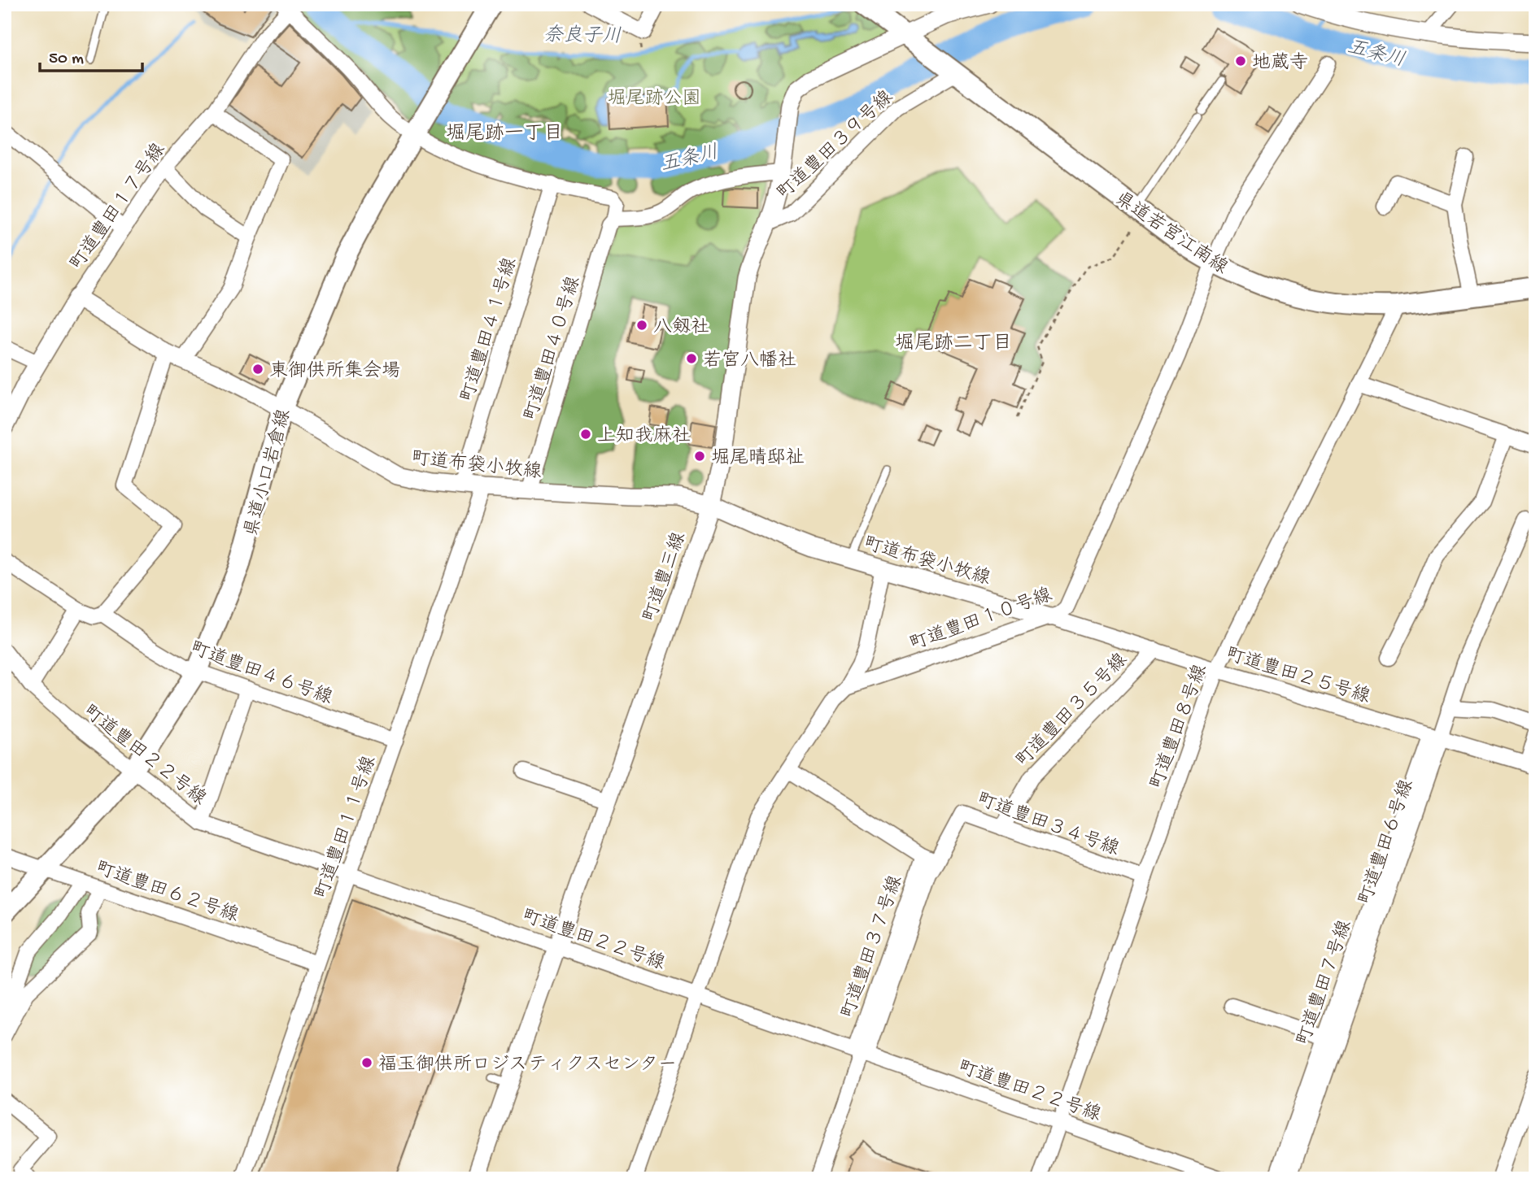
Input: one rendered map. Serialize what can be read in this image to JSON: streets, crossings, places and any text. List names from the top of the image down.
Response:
{
  "streets": {
    "main road": ["県道若宮江南線", "県道小口岩倉線"],
    "street": [
      "町道豊田３９号線",
      "町道豊田１７号線",
      "町道豊田４１号線",
      "町道豊田４０号線",
      "町道布袋小牧線",
      "町道豊三線",
      "町道豊田１０号線",
      "町道豊田４６号線",
      "町道豊田２５号線",
      "町道豊田３５号線",
      "町道豊田８号線",
      "町道豊田２２号線",
      "町道豊田３４号線",
      "町道豊田１１号線",
      "町道豊田６号線",
      "町道豊田６２号線",
      "町道豊田３７号線",
      "町道豊田７号線"
    ]
  },
  "crossings": [
    ["町道豊田３９号線", "県道若宮江南線"],
    ["町道豊田３９号線", "町道豊三線"],
    ["町道豊田１７号線", "町道布袋小牧線"],
    ["県道若宮江南線", "町道豊三線"],
    ["県道若宮江南線", "町道豊田１０号線"],
    ["県道若宮江南線", "町道豊田８号線"],
    ["町道豊田４１号線", "町道布袋小牧線"],
    ["町道豊田４０号線", "町道布袋小牧線"],
    ["町道布袋小牧線", "県道小口岩倉線"],
    ["町道布袋小牧線", "町道豊三線"],
    ["町道布袋小牧線", "町道豊田１０号線"],
    ["町道布袋小牧線", "町道豊田２５号線"],
    ["町道布袋小牧線", "町道豊田１１号線"],
    ["県道小口岩倉線", "町道豊田４６号線"],
    ["県道小口岩倉線", "町道豊田２２号線"],
    ["県道小口岩倉線", "町道豊田６２号線"],
    ["町道豊三線", "町道豊田２２号線"],
    ["町道豊田１０号線", "町道豊田２５号線"],
    ["町道豊田４６号線", "町道豊田１１号線"],
    ["町道豊田２５号線", "町道豊田３５号線"],
    ["町道豊田２５号線", "町道豊田８号線"],
    ["町道豊田２５号線", "町道豊田６号線"],
    ["町道豊田２５号線", "町道豊田７号線"],
    ["町道豊田３５号線", "町道豊田３４号線"],
    ["町道豊田８号線", "町道豊田２２号線"],
    ["町道豊田８号線", "町道豊田３４号線"],
    ["町道豊田２２号線", "町道豊田１１号線"],
    ["町道豊田２２号線", "町道豊田３７号線"],
    ["町道豊田３４号線", "町道豊田３７号線"],
    ["町道豊田１１号線", "町道豊田６２号線"],
    ["町道豊田６号線", "町道豊田７号線"]
  ],
  "districts": ["堀尾跡一丁目", "堀尾跡二丁目"],
  "water": ["奈良子川", "五条川"],
  "parks": ["堀尾跡公園"],
  "places": [
    "地蔵寺",
    "八剱社",
    "若宮八幡社",
    "東御供所集会場",
    "上知我麻社",
    "堀尾晴邸祉",
    "福玉御供所ロジスティクスセンター"
  ],
  "scale_bar": "50 m"
}
